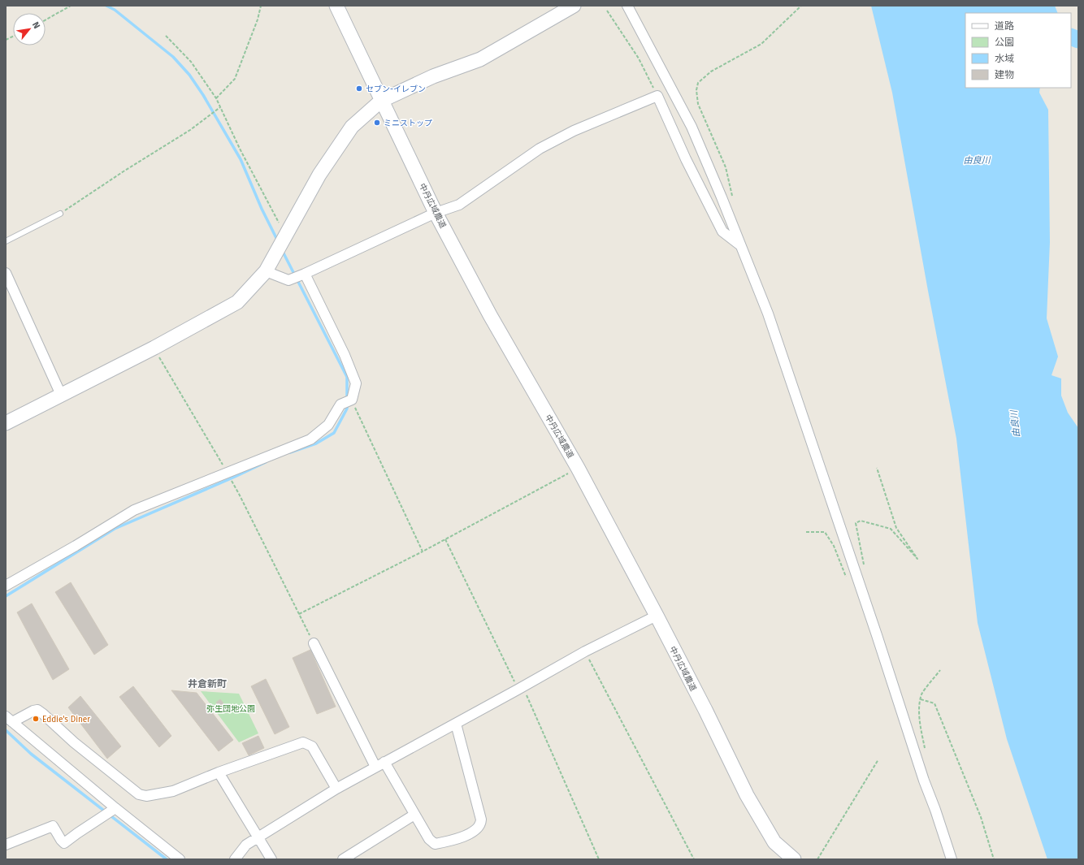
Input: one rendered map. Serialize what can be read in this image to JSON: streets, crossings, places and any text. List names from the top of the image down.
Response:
{
  "streets": {
    "street": ["中丹広域農道"]
  },
  "districts": ["井倉新町"],
  "water": ["由良川"],
  "parks": ["弥生団地公園"],
  "places": ["セブン-イレブン", "ミニストップ", "Eddie's Diner"],
  "legend": [
    "道路",
    "公園",
    "水域",
    "建物"
  ],
  "north": "top right"
}
